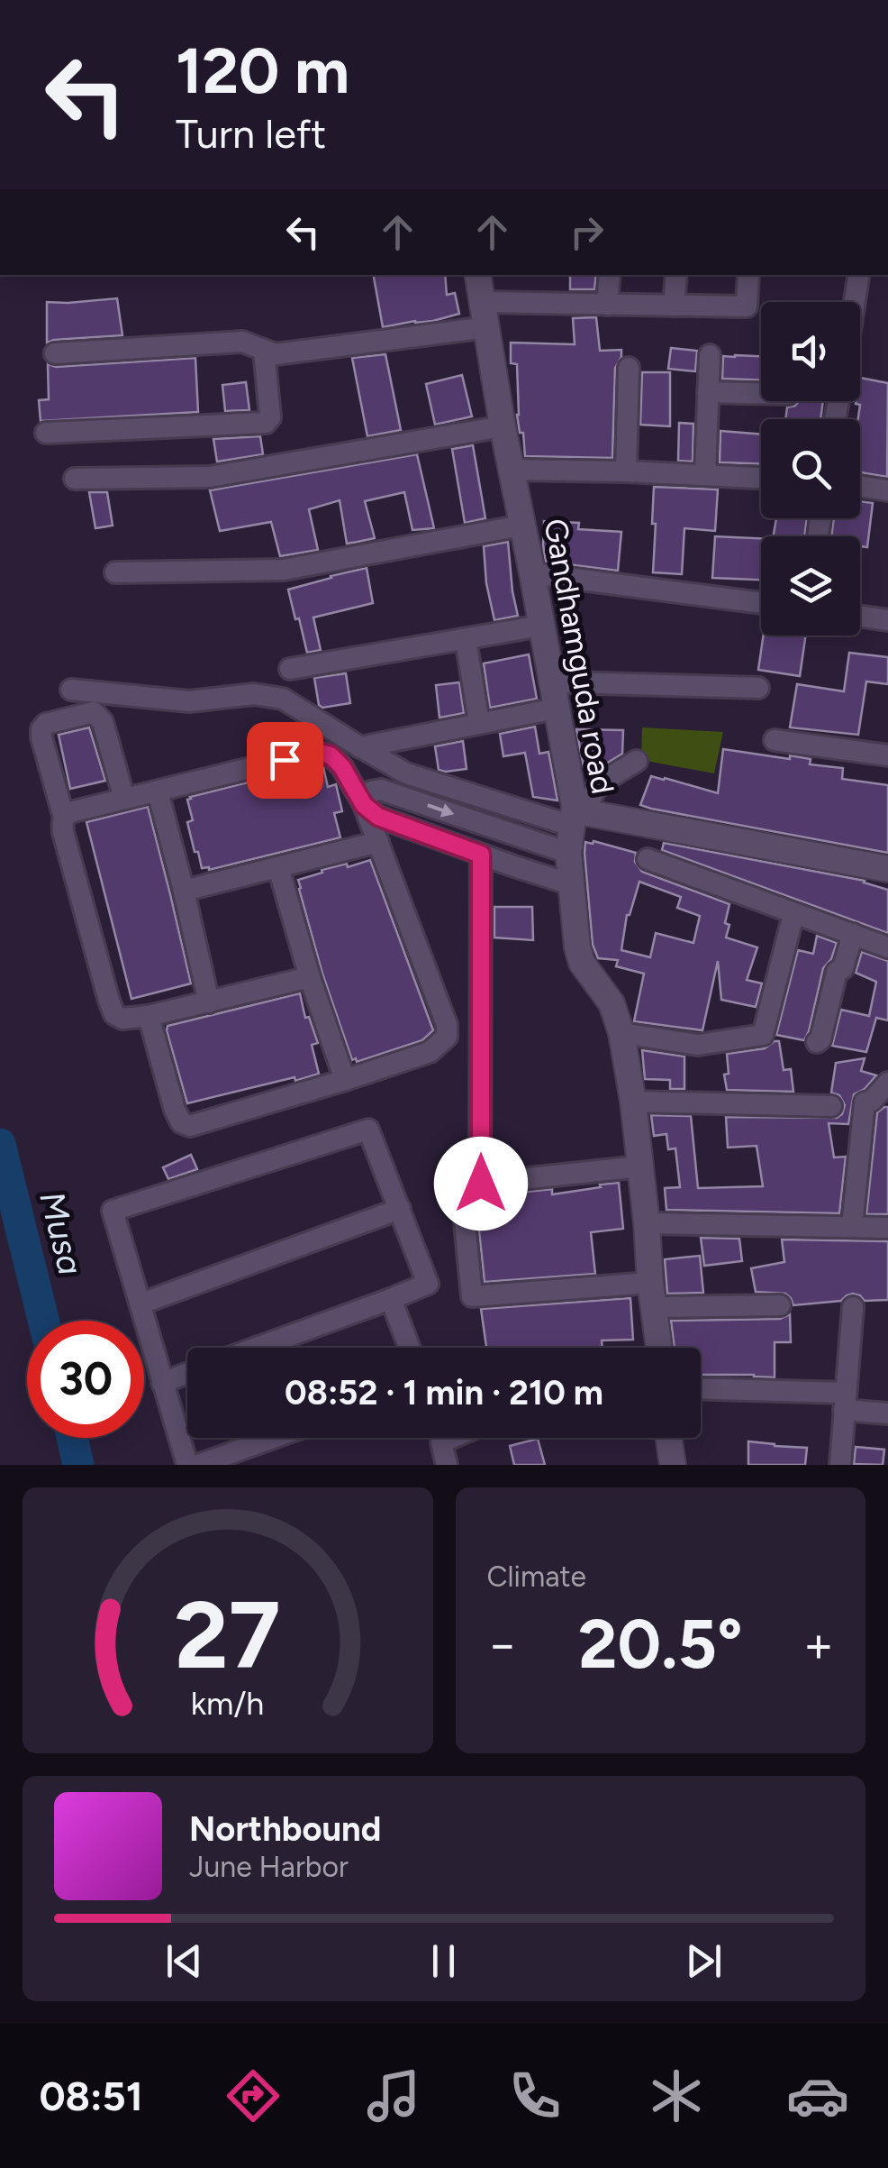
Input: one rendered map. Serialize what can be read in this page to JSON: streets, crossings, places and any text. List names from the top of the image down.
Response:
{
  "streets": {
    "street": ["Gandhamguda road"]
  },
  "water": ["Musa"],
  "page": {
    "turn": ["120 m", "Turn left"],
    "limit": "30",
    "trip": "08:52 · 1 min · 210 m",
    "tile": "Climate",
    "heat": ["−", "20.5°", "+"],
    "song": ["Northbound", "June Harbor"],
    "tabs": "08:51",
    "gauge": ["27", "km/h"]
  }
}
